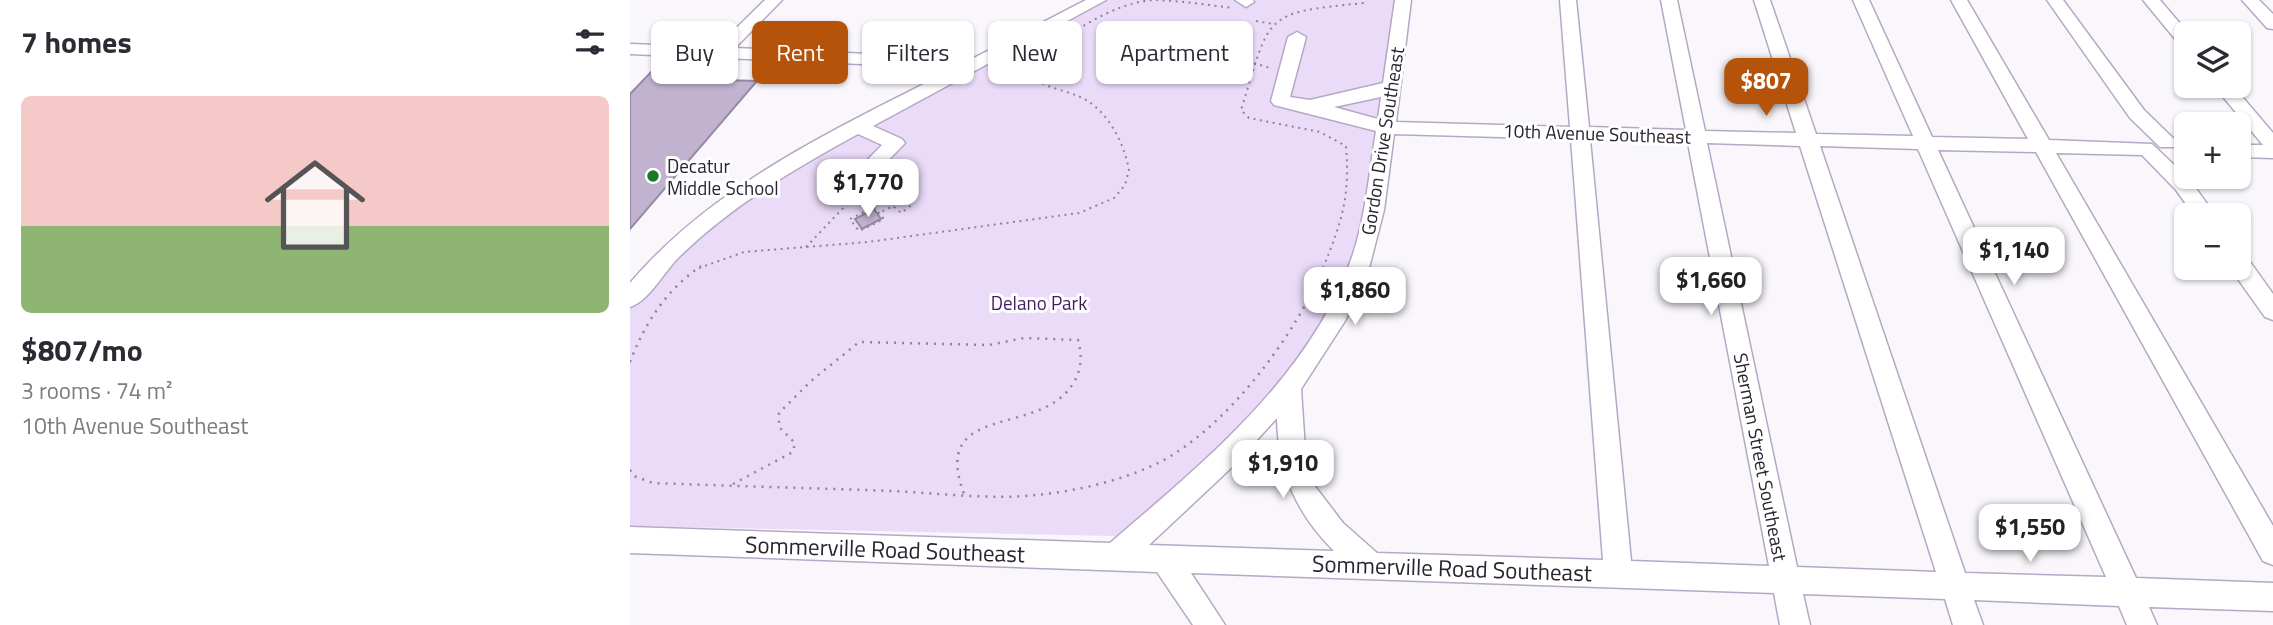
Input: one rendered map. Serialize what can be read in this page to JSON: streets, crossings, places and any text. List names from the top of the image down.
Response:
{
  "streets": {
    "street": [
      "10th Avenue Southeast",
      "Gordon Drive Southeast",
      "Sherman Street Southeast",
      "Sommerville Road Southeast"
    ]
  },
  "crossings": [
    ["10th Avenue Southeast", "Gordon Drive Southeast"],
    ["10th Avenue Southeast", "Sherman Street Southeast"],
    ["Gordon Drive Southeast", "Sommerville Road Southeast"],
    ["Sherman Street Southeast", "Sommerville Road Southeast"]
  ],
  "parks": ["Delano Park"],
  "places": ["Decatur Middle School"],
  "page": {
    "heading": "7 homes",
    "map_buttons": ["+", "−"],
    "chip": [
      "Buy",
      "Rent",
      "Filters",
      "New",
      "Apartment"
    ],
    "price": [
      "$807",
      "$1,770",
      "$1,140",
      "$1,660",
      "$1,860",
      "$1,910",
      "$1,550"
    ],
    "list": [
      {
        "name": "$807/mo",
        "note": "3 rooms · 74 m² · 10th Avenue Southeast"
      }
    ]
  }
}
